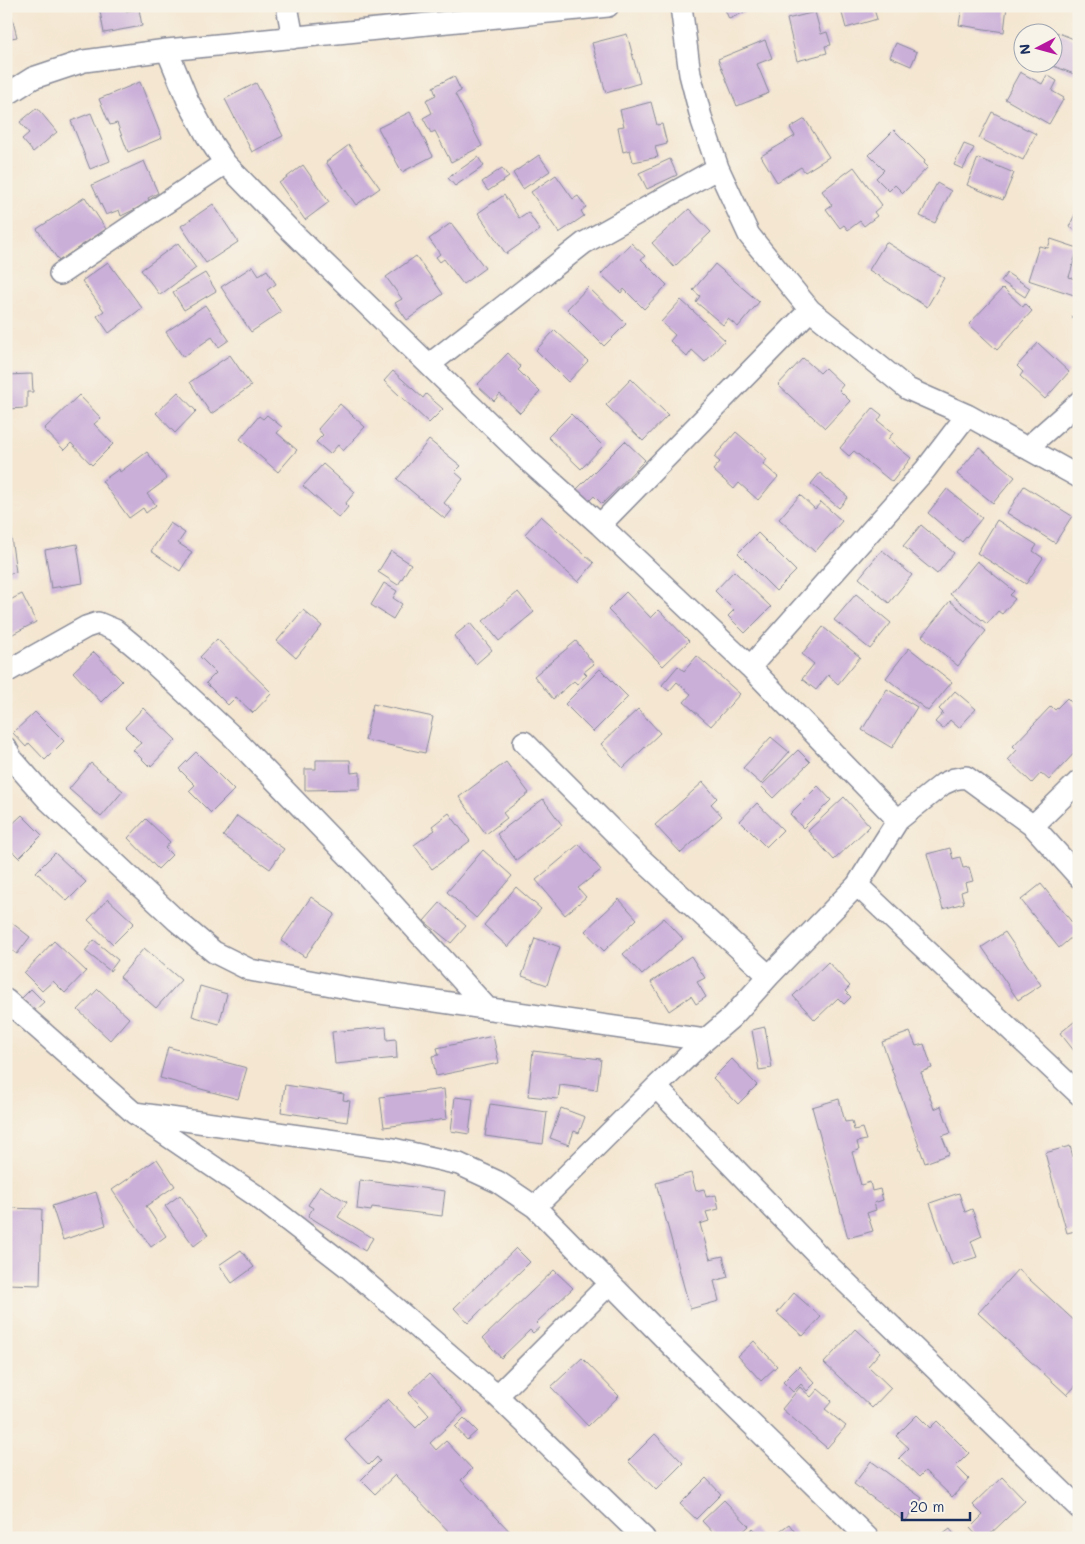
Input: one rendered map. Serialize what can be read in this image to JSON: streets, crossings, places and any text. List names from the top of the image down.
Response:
{
  "scale_bar": "20 m",
  "north": "left"
}
